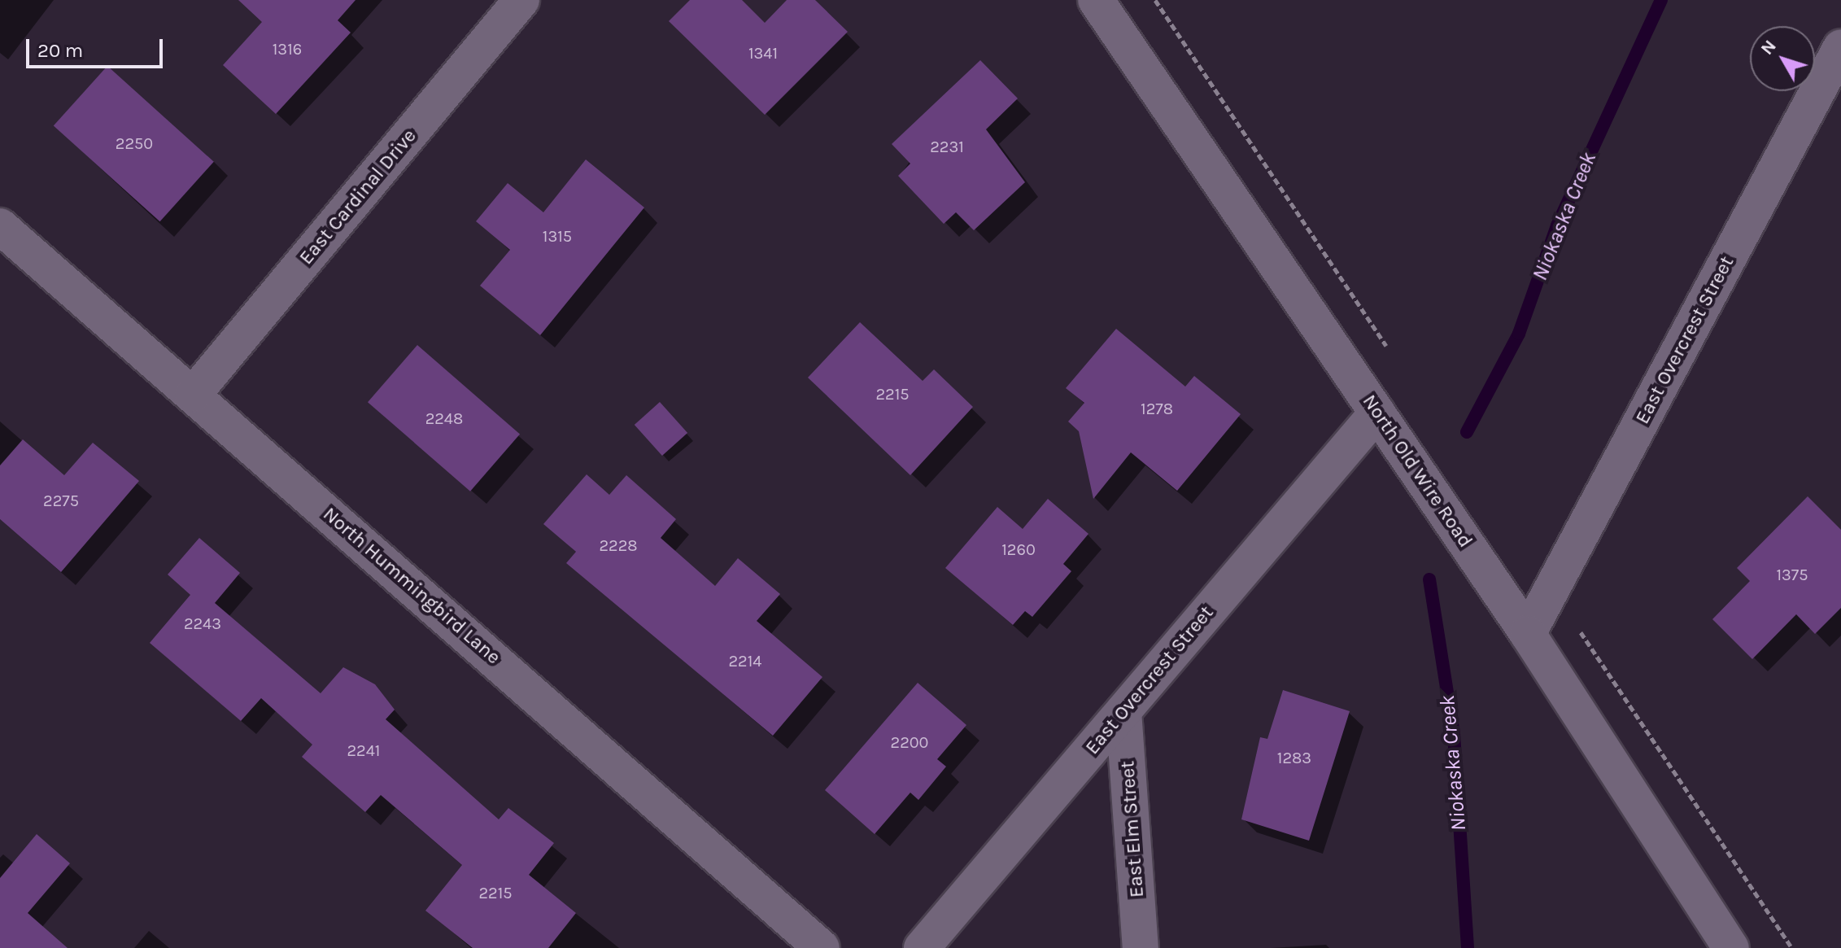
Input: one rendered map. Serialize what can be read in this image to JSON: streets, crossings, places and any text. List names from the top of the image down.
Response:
{
  "streets": {
    "street": [
      "East Cardinal Drive",
      "East Overcrest Street",
      "North Old Wire Road",
      "North Hummingbird Lane",
      "East Elm Street"
    ]
  },
  "crossings": [
    ["East Cardinal Drive", "North Hummingbird Lane"],
    ["East Overcrest Street", "North Old Wire Road"],
    ["East Overcrest Street", "East Elm Street"]
  ],
  "water": ["Niokaska Creek"],
  "house_numbers": [
    "1316",
    "1341",
    "2250",
    "2231",
    "1315",
    "2215",
    "1278",
    "2248",
    "2275",
    "2228",
    "1260",
    "1375",
    "2243",
    "2214",
    "2200",
    "2241",
    "1283",
    "2215"
  ],
  "scale_bar": "20 m",
  "north": "top left"
}
